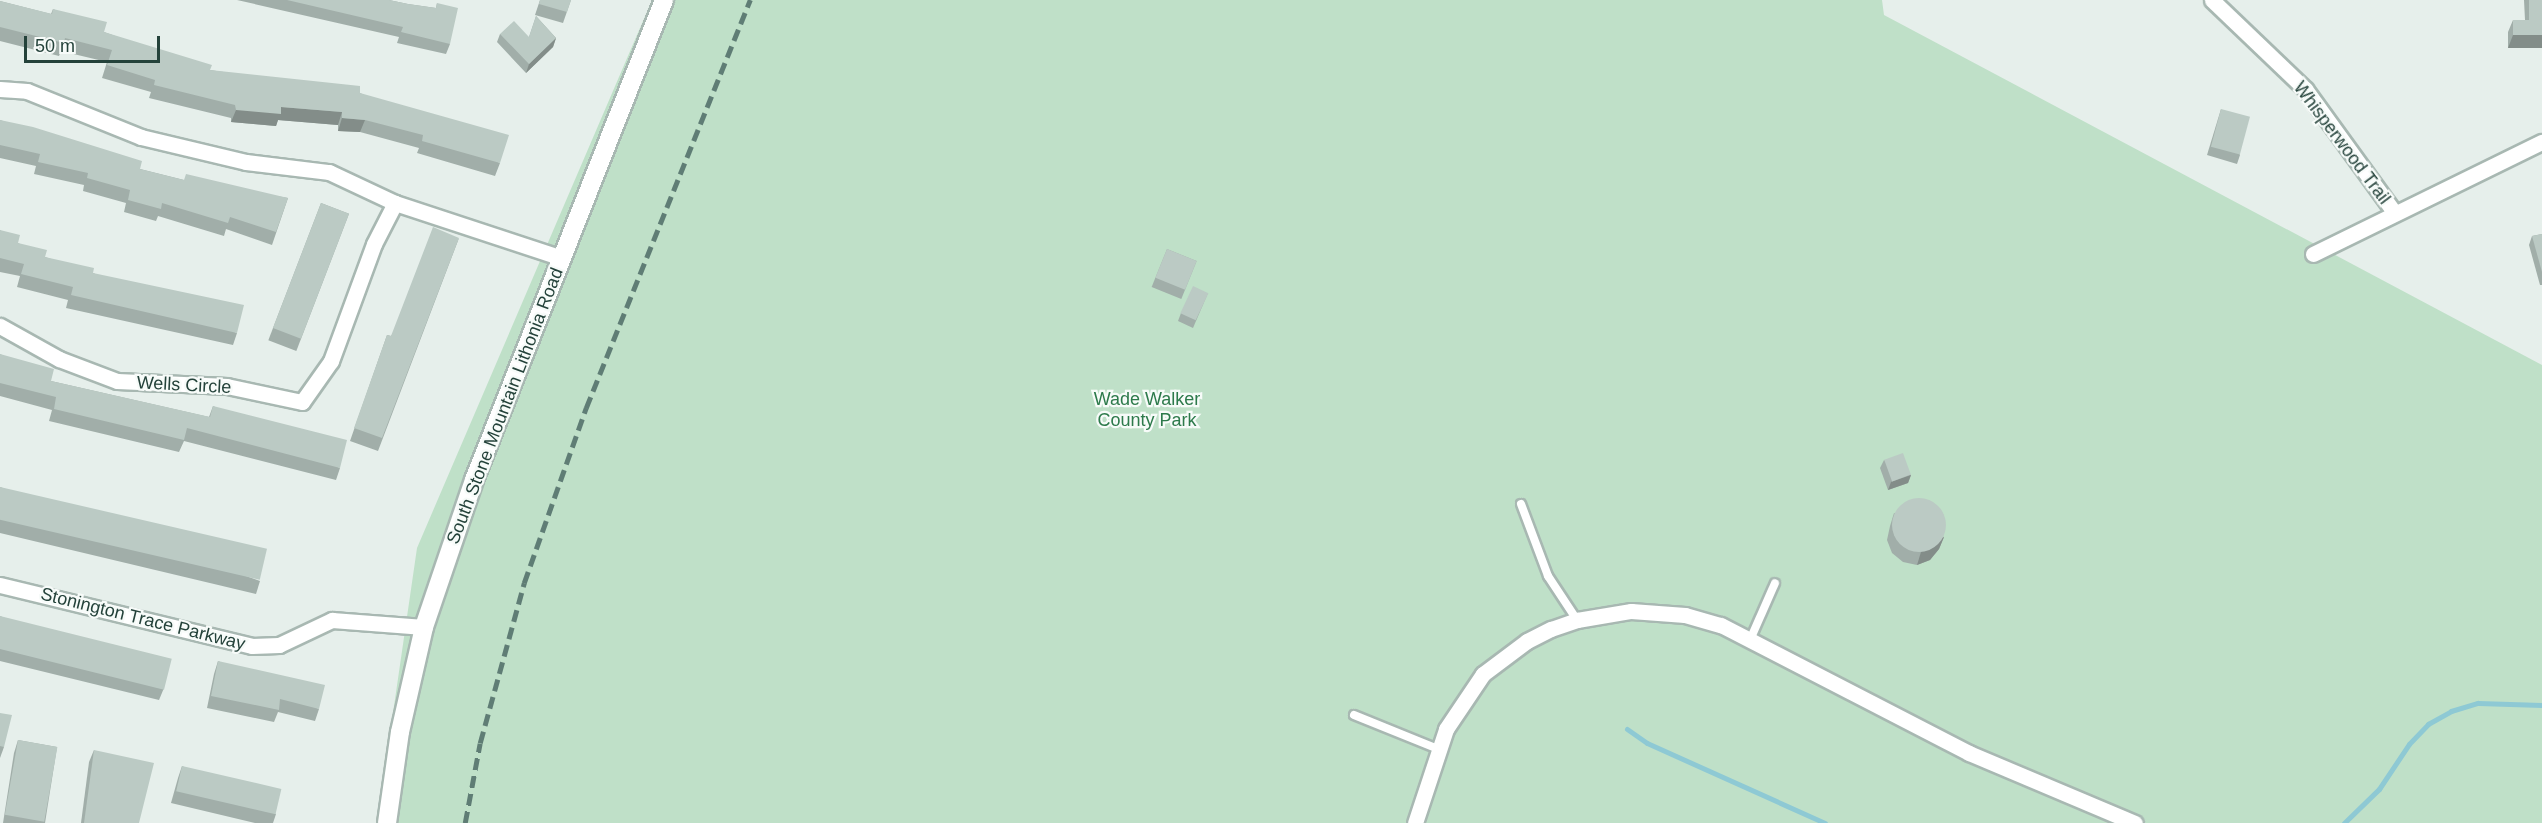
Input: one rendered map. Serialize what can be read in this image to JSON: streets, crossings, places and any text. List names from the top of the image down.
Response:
{
  "streets": {
    "main road": ["South Stone Mountain Lithonia Road"],
    "street": ["Whisperwood Trail", "Wells Circle", "Stonington Trace Parkway"]
  },
  "crossings": [
    ["South Stone Mountain Lithonia Road", "Stonington Trace Parkway"]
  ],
  "parks": ["Wade Walker County Park"],
  "scale_bar": "50 m"
}
